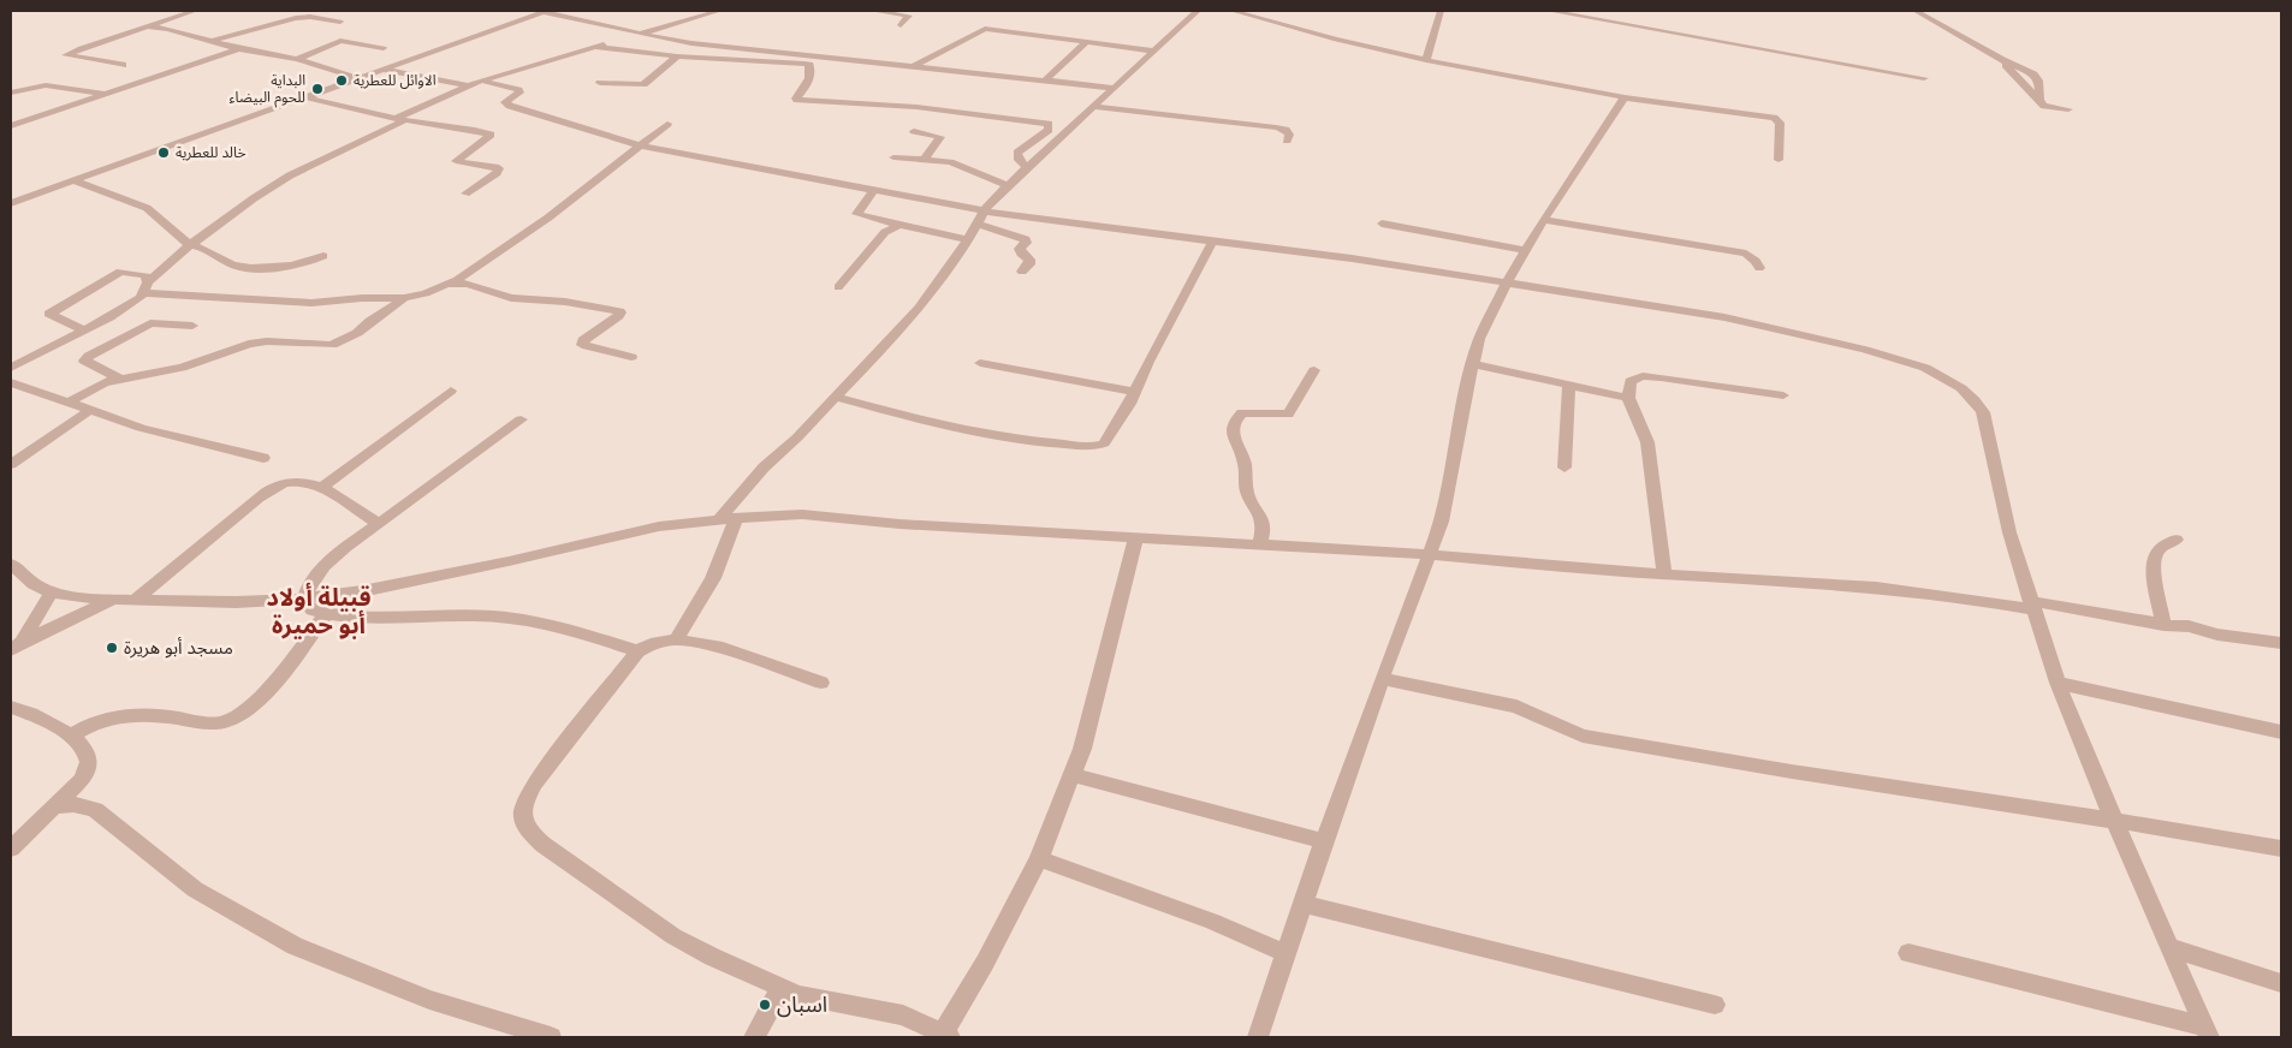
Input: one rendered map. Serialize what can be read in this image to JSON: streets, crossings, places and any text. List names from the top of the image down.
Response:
{
  "districts": ["قبيلة أولاد أبو حميرة"],
  "places": [
    "الاوائل للعطرية",
    "البداية للحوم البيضاء",
    "خالد للعطرية",
    "مسجد أبو هريرة",
    "اسبان"
  ]
}
